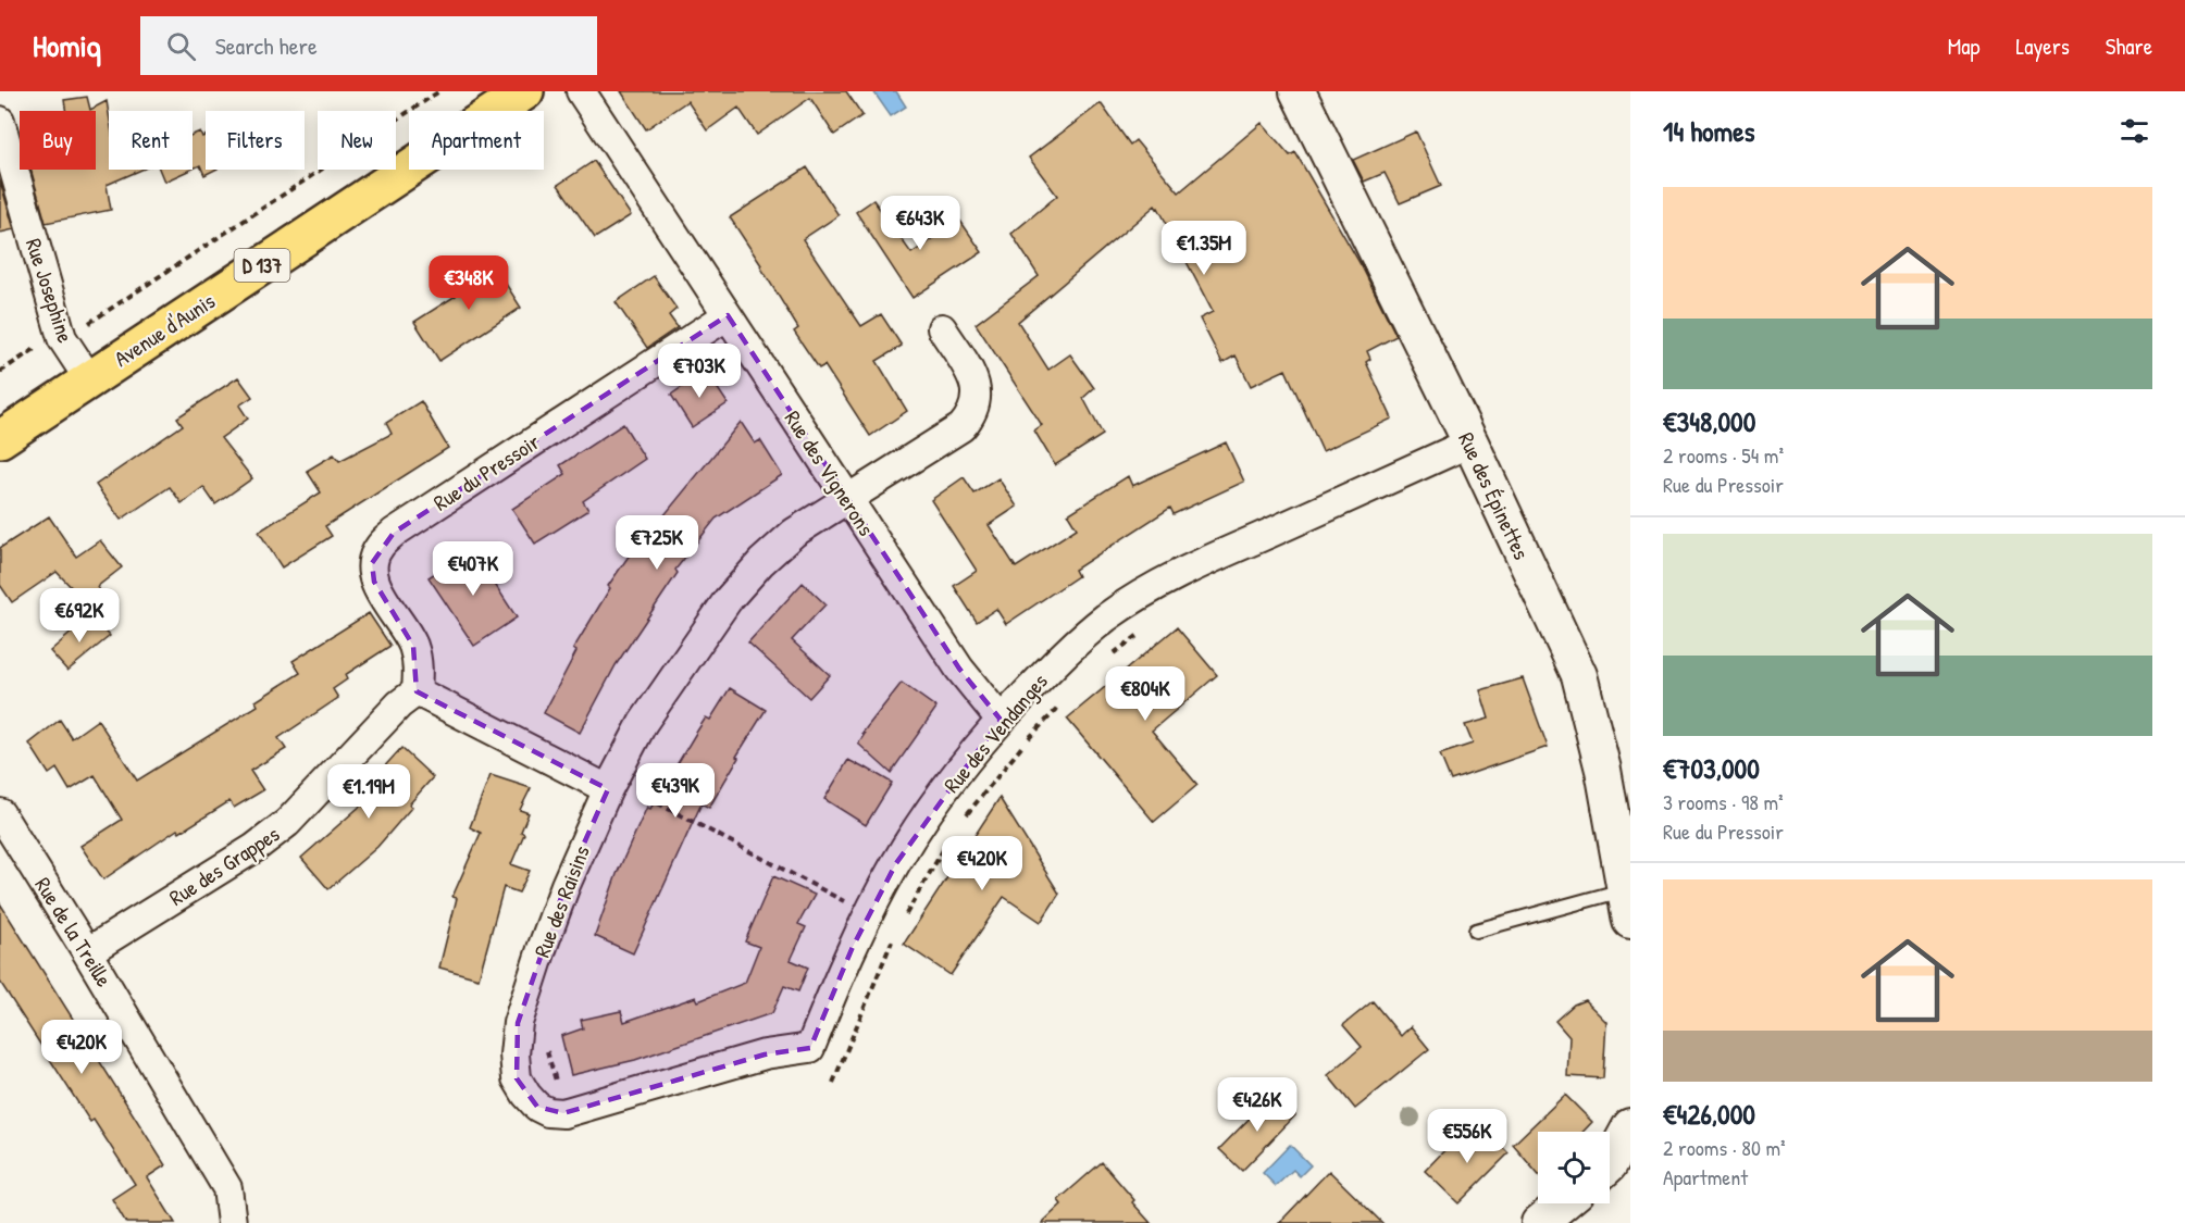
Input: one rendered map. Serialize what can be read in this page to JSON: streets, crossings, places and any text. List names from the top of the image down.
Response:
{
  "streets": {
    "main road": ["D 137", "Avenue d'Aunis"],
    "street": [
      "Rue Josephine",
      "Rue du Pressoir",
      "Rue des Vignerons",
      "Rue des Épinettes",
      "Rue des Vendanges",
      "Rue des Grappes",
      "Rue des Raisins",
      "Rue de la Treille"
    ]
  },
  "crossings": [
    ["Rue Josephine", "Avenue d'Aunis"],
    ["Rue du Pressoir", "Rue des Vignerons"],
    ["Rue du Pressoir", "Rue des Grappes"],
    ["Rue des Vignerons", "Rue des Vendanges"],
    ["Rue des Vignerons", "Rue des Raisins"],
    ["Rue des Épinettes", "Rue des Vendanges"],
    ["Rue des Vendanges", "Rue des Raisins"],
    ["Rue des Grappes", "Rue de la Treille"]
  ],
  "page": {
    "header": "Homiq",
    "search": "Search here",
    "nav": ["Map", "Layers", "Share"],
    "heading": "14 homes",
    "chip": [
      "Buy",
      "Rent",
      "Filters",
      "New",
      "Apartment"
    ],
    "list": [
      {
        "name": "€348,000",
        "note": "2 rooms · 54 m² · Rue du Pressoir"
      },
      {
        "name": "€703,000",
        "note": "3 rooms · 98 m² · Rue du Pressoir"
      },
      {
        "name": "€426,000",
        "note": "2 rooms · 80 m² · Apartment"
      }
    ],
    "price": [
      "€643K",
      "€1.35M",
      "€348K",
      "€703K",
      "€725K",
      "€407K",
      "€692K",
      "€804K",
      "€439K",
      "€1.19M",
      "€420K",
      "€420K",
      "€426K",
      "€556K"
    ]
  }
}
